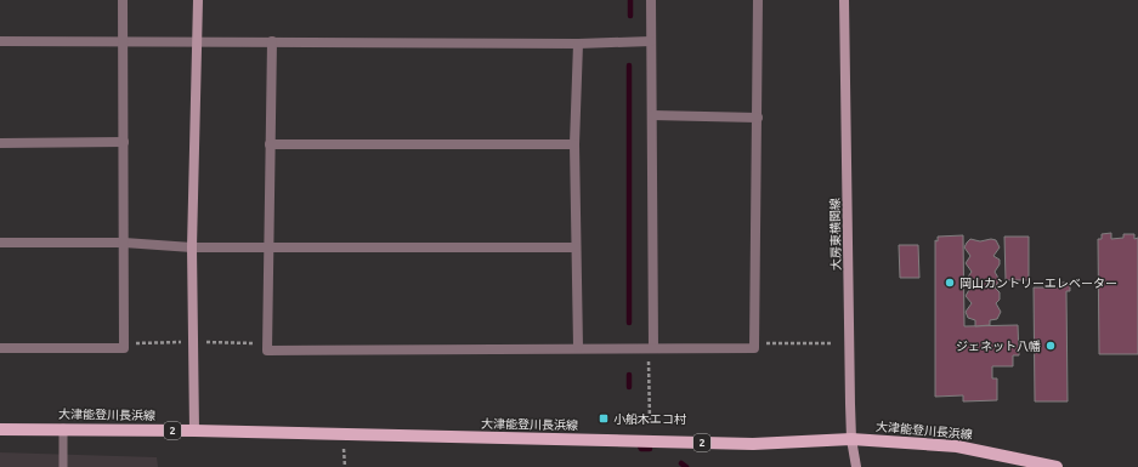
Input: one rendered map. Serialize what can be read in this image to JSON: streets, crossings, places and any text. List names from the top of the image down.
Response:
{
  "streets": {
    "main road": ["大房東横関線", "大津能登川長浜線", "2"]
  },
  "crossings": [
    ["大房東横関線", "大津能登川長浜線"]
  ],
  "places": {
    "other": ["岡山カントリーエレベーター", "ジェネット八幡"],
    "transit": ["小船木エコ村"]
  }
}
